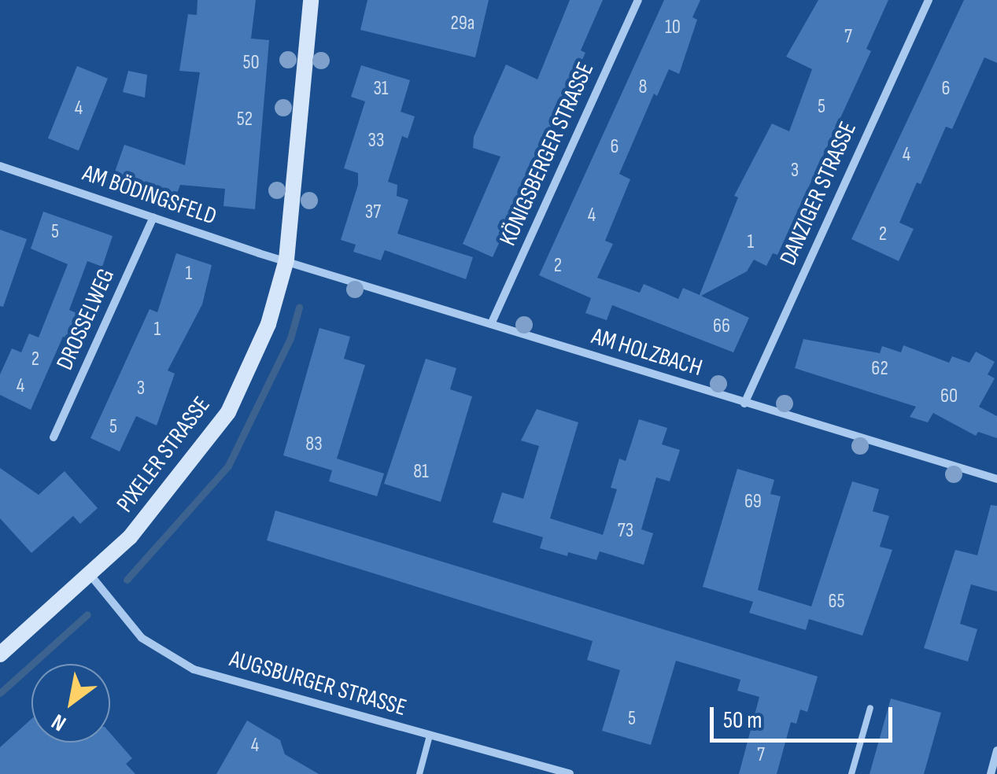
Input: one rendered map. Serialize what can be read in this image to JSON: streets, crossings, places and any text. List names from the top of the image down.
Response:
{
  "streets": {
    "main road": ["PIXELER STRASSE"],
    "street": [
      "KÖNIGSBERGER STRASSE",
      "DANZIGER STRASSE",
      "AM BÖDINGSFELD",
      "DROSSELWEG",
      "AM HOLZBACH",
      "AUGSBURGER STRASSE"
    ]
  },
  "crossings": [
    ["KÖNIGSBERGER STRASSE", "AM HOLZBACH"],
    ["DANZIGER STRASSE", "AM HOLZBACH"],
    ["AM BÖDINGSFELD", "DROSSELWEG"],
    ["AM BÖDINGSFELD", "AM HOLZBACH"],
    ["AM BÖDINGSFELD", "PIXELER STRASSE"],
    ["AM HOLZBACH", "PIXELER STRASSE"],
    ["PIXELER STRASSE", "AUGSBURGER STRASSE"]
  ],
  "house_numbers": [
    "29a",
    "10",
    "7",
    "50",
    "8",
    "31",
    "6",
    "5",
    "4",
    "52",
    "33",
    "6",
    "4",
    "3",
    "37",
    "4",
    "5",
    "2",
    "1",
    "2",
    "1",
    "66",
    "1",
    "2",
    "62",
    "4",
    "3",
    "60",
    "5",
    "83",
    "81",
    "69",
    "73",
    "65",
    "5",
    "4",
    "7"
  ],
  "scale_bar": "50 m",
  "north": "bottom left"
}
